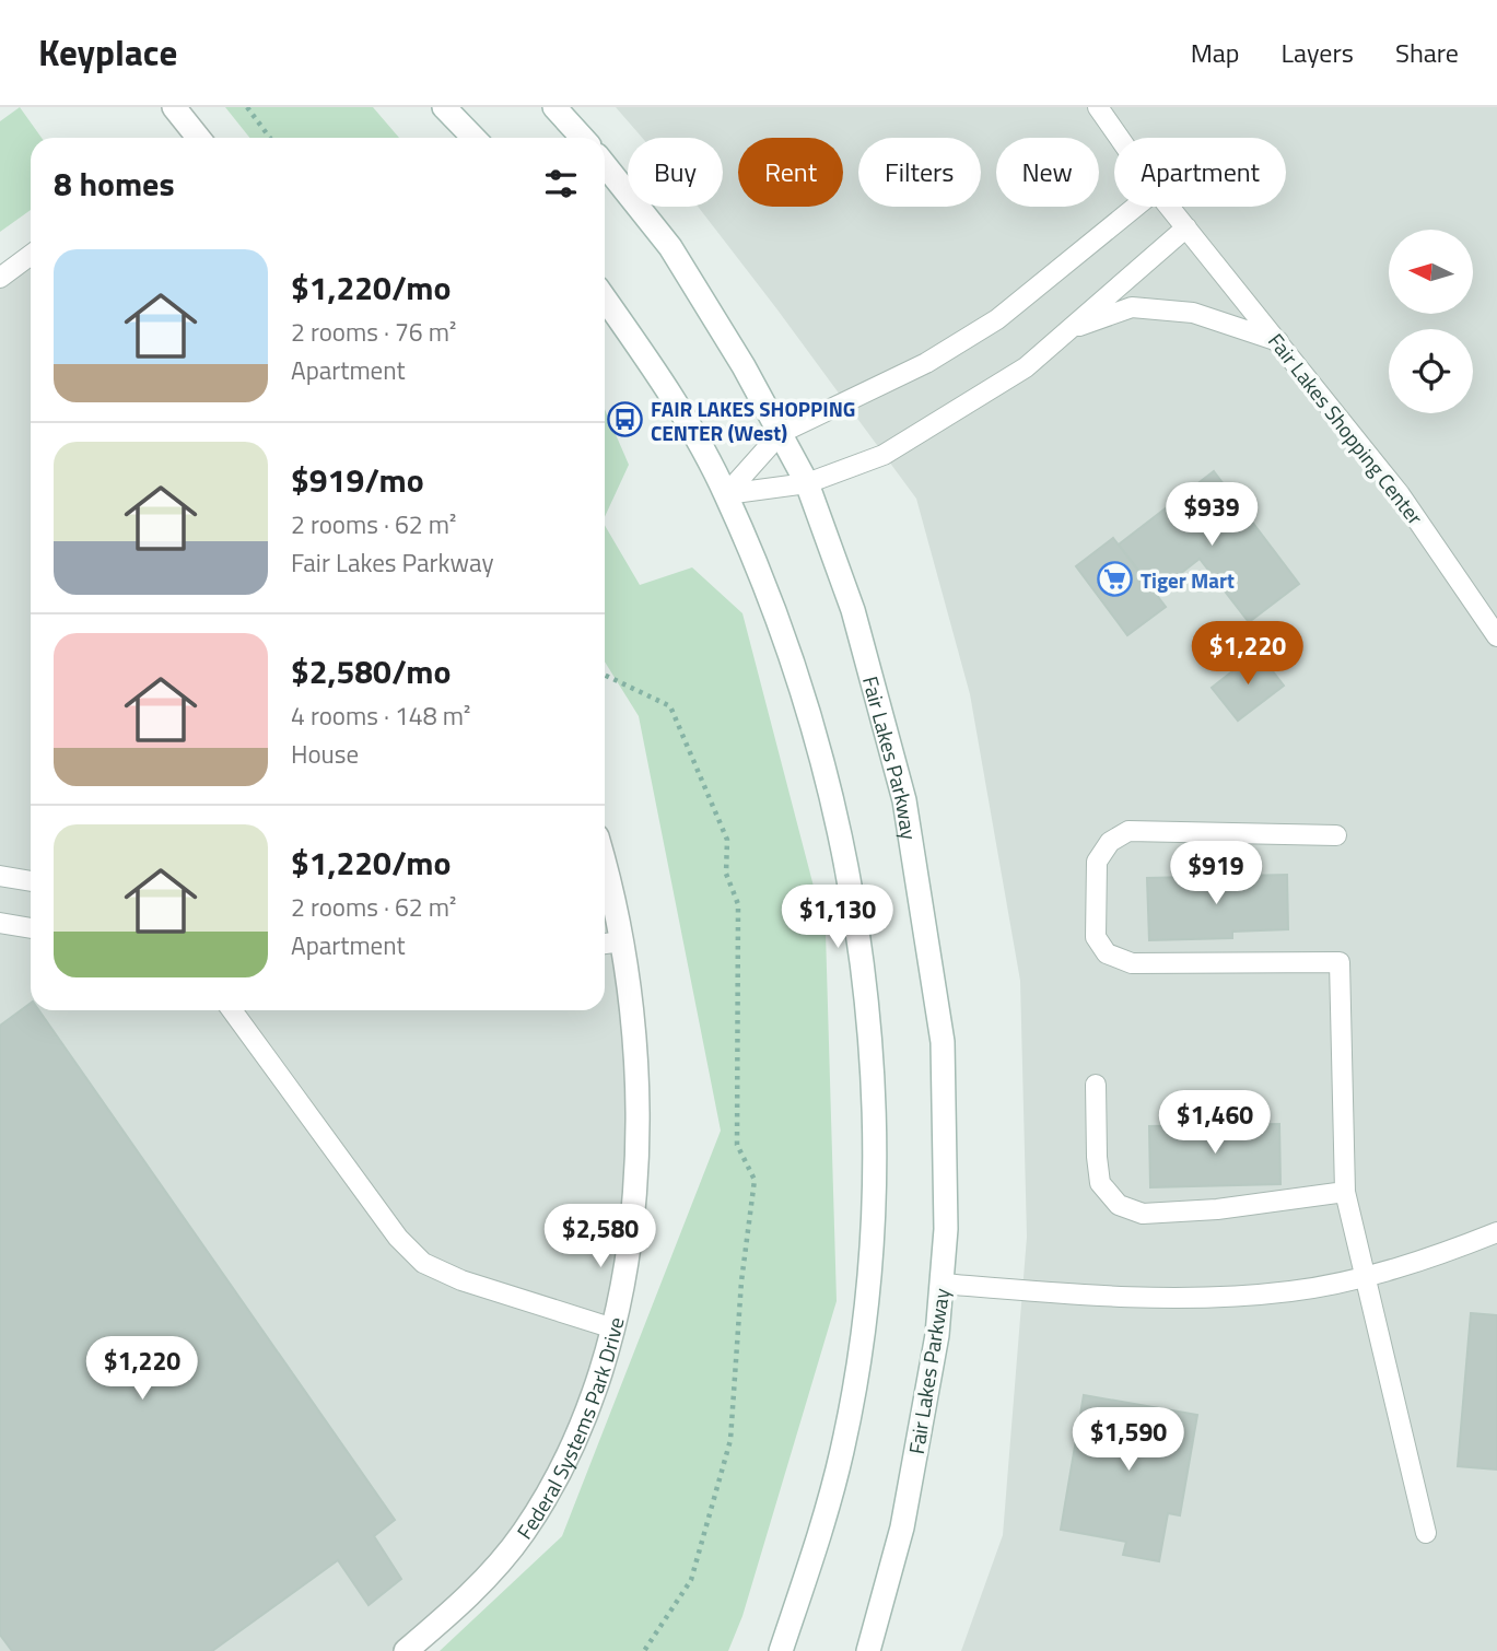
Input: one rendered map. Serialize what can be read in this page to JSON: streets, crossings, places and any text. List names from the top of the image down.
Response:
{
  "streets": {
    "main road": ["Fair Lakes Parkway", "Federal Systems Park Drive"],
    "lane": ["Fair Lakes Shopping Center"]
  },
  "places": {
    "bus stop": ["FAIR LAKES SHOPPING CENTER (West)"],
    "supermarket": ["Tiger Mart"]
  },
  "north": "left",
  "page": {
    "header": "Keyplace",
    "nav": ["Map", "Layers", "Share"],
    "chip": [
      "Buy",
      "Rent",
      "Filters",
      "New",
      "Apartment"
    ],
    "heading": "8 homes",
    "list": [
      {
        "name": "$1,220/mo",
        "note": "2 rooms · 76 m² · Apartment"
      },
      {
        "name": "$919/mo",
        "note": "2 rooms · 62 m² · Fair Lakes Parkway"
      },
      {
        "name": "$2,580/mo",
        "note": "4 rooms · 148 m² · House"
      },
      {
        "name": "$1,220/mo",
        "note": "2 rooms · 62 m² · Apartment"
      }
    ],
    "price": [
      "$939",
      "$1,220",
      "$919",
      "$1,130",
      "$1,460",
      "$2,580",
      "$1,220",
      "$1,590"
    ]
  }
}
